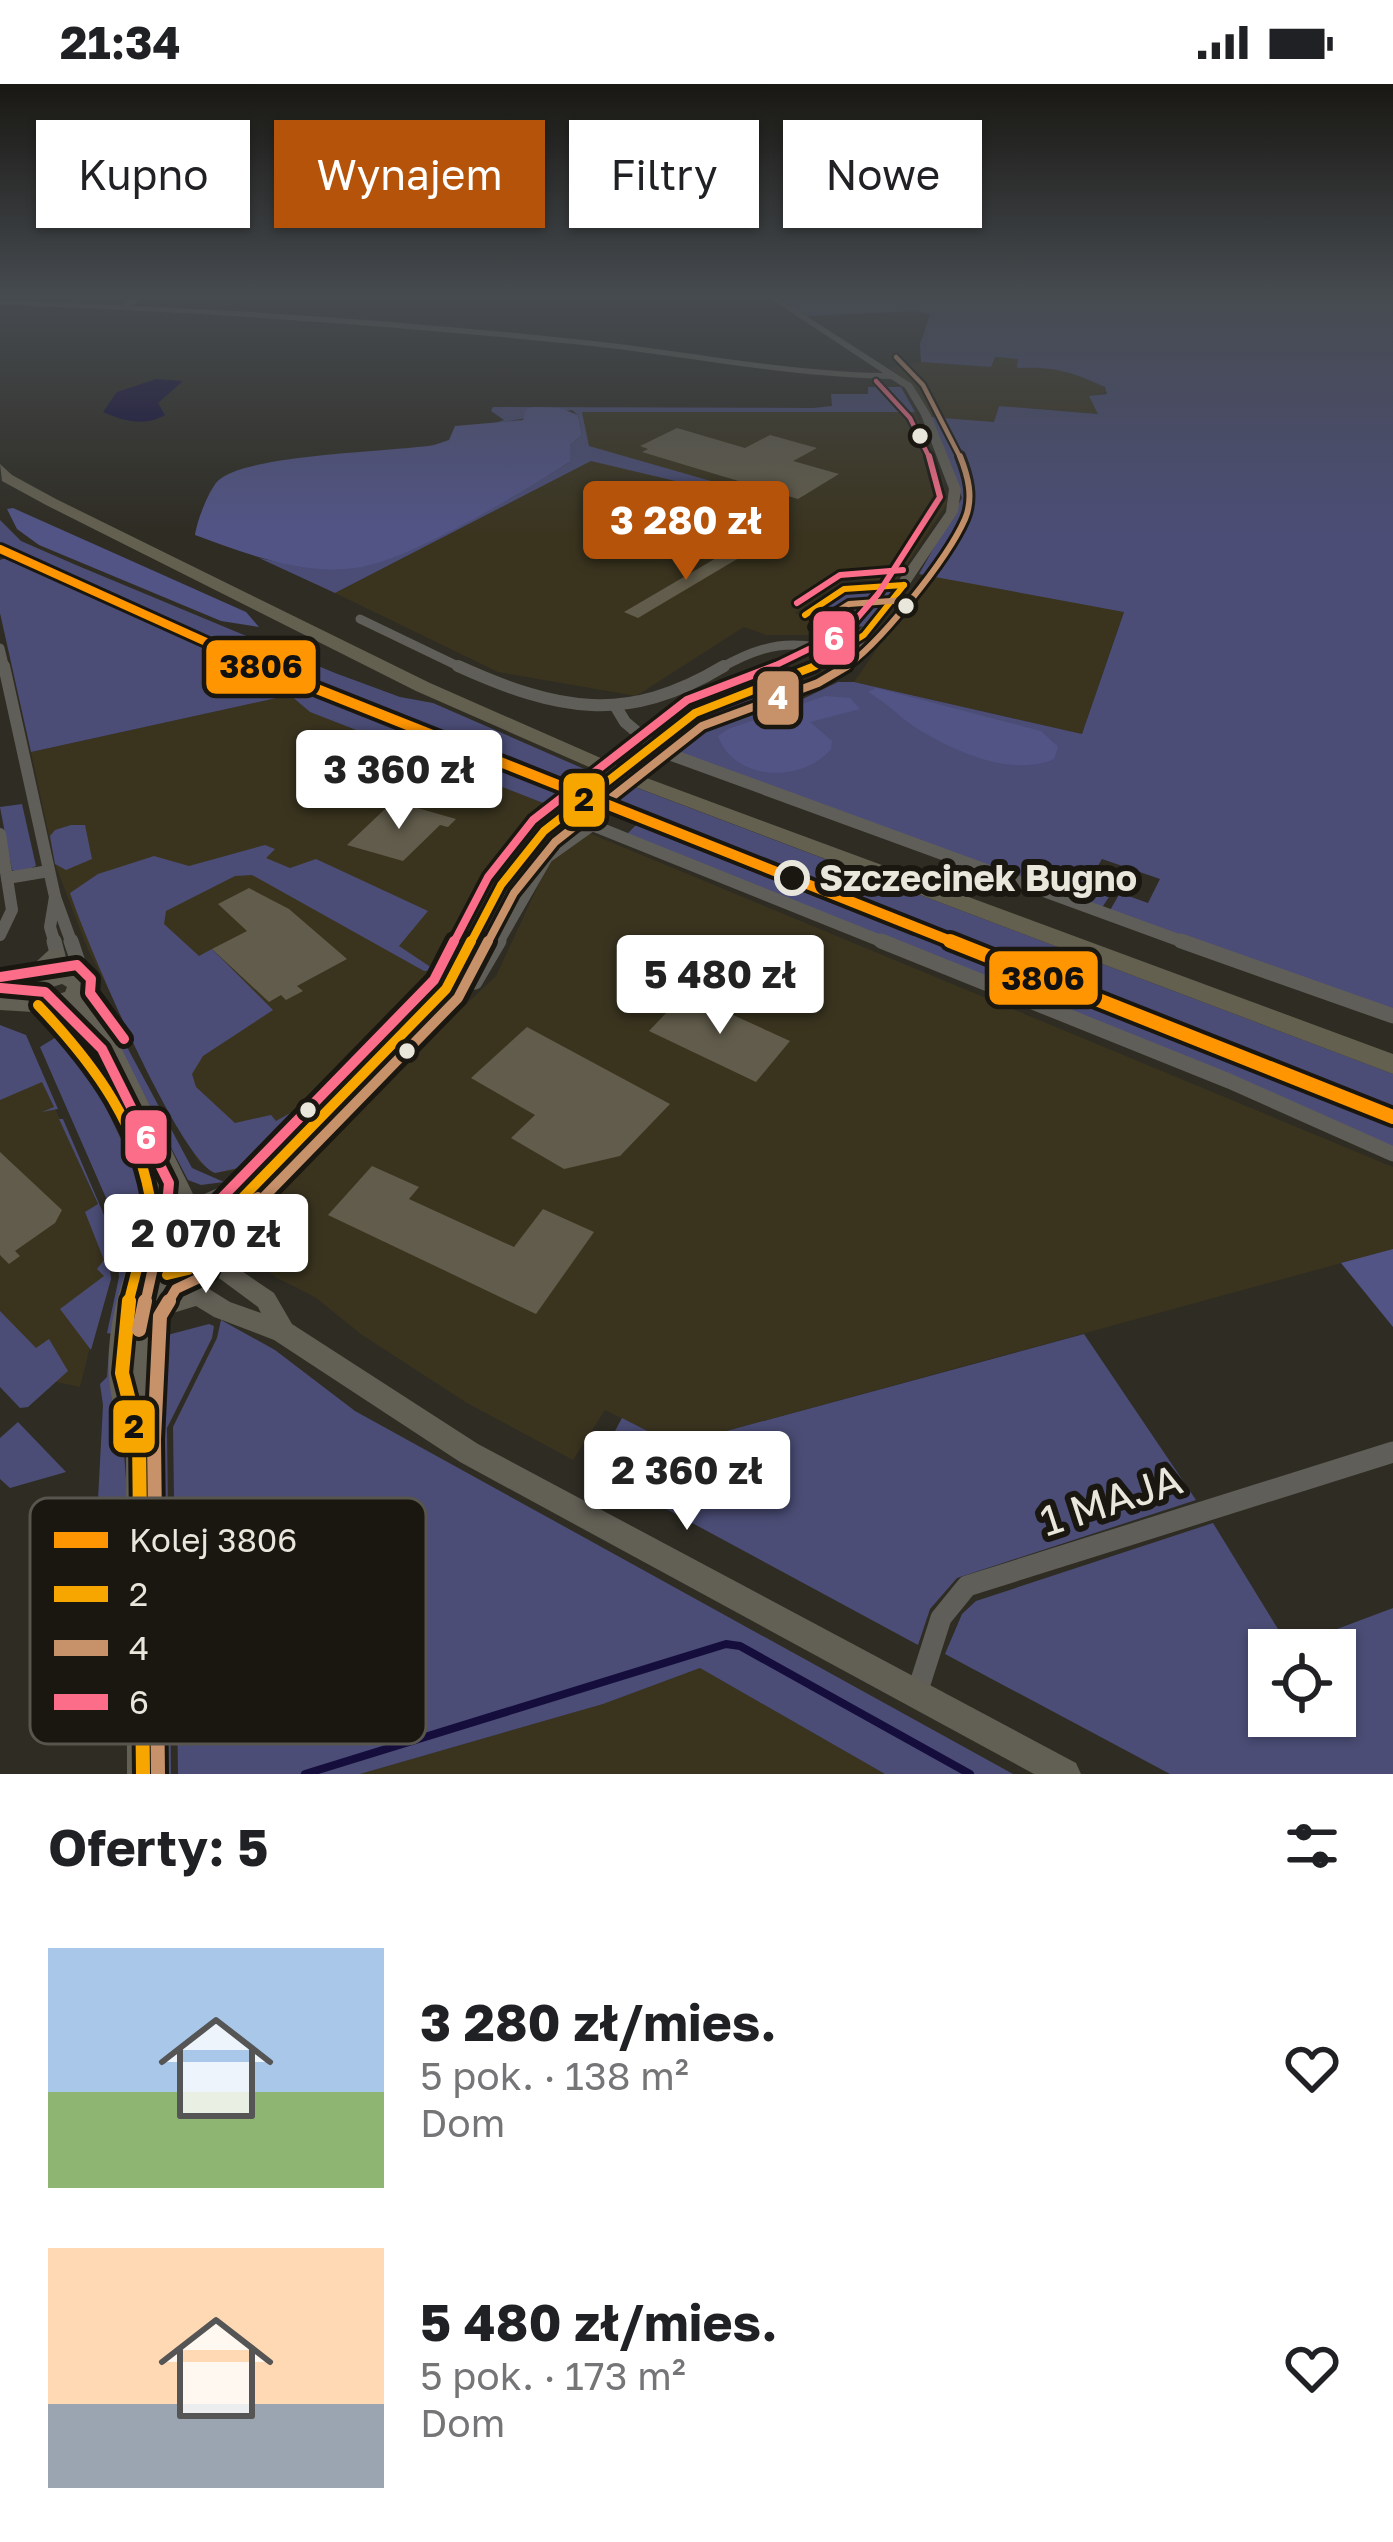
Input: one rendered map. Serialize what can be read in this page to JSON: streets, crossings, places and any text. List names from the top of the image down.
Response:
{
  "streets": {
    "street": ["1 MAJA"]
  },
  "places": ["Szczecinek Bugno"],
  "lines": [
    "transit line 4",
    "transit line 6",
    "rail line 3806",
    "transit line 2"
  ],
  "legend": [
    "Kolej 3806",
    "2",
    "4",
    "6"
  ],
  "page": {
    "status": "21:34",
    "chip": [
      "Kupno",
      "Wynajem",
      "Filtry",
      "Nowe"
    ],
    "price": [
      "3 280 zł",
      "3 360 zł",
      "5 480 zł",
      "2 070 zł",
      "2 360 zł"
    ],
    "heading": "Oferty: 5",
    "list": [
      {
        "name": "3 280 zł/mies.",
        "note": "5 pok. · 138 m² · Dom"
      },
      {
        "name": "5 480 zł/mies.",
        "note": "5 pok. · 173 m² · Dom"
      }
    ]
  }
}
